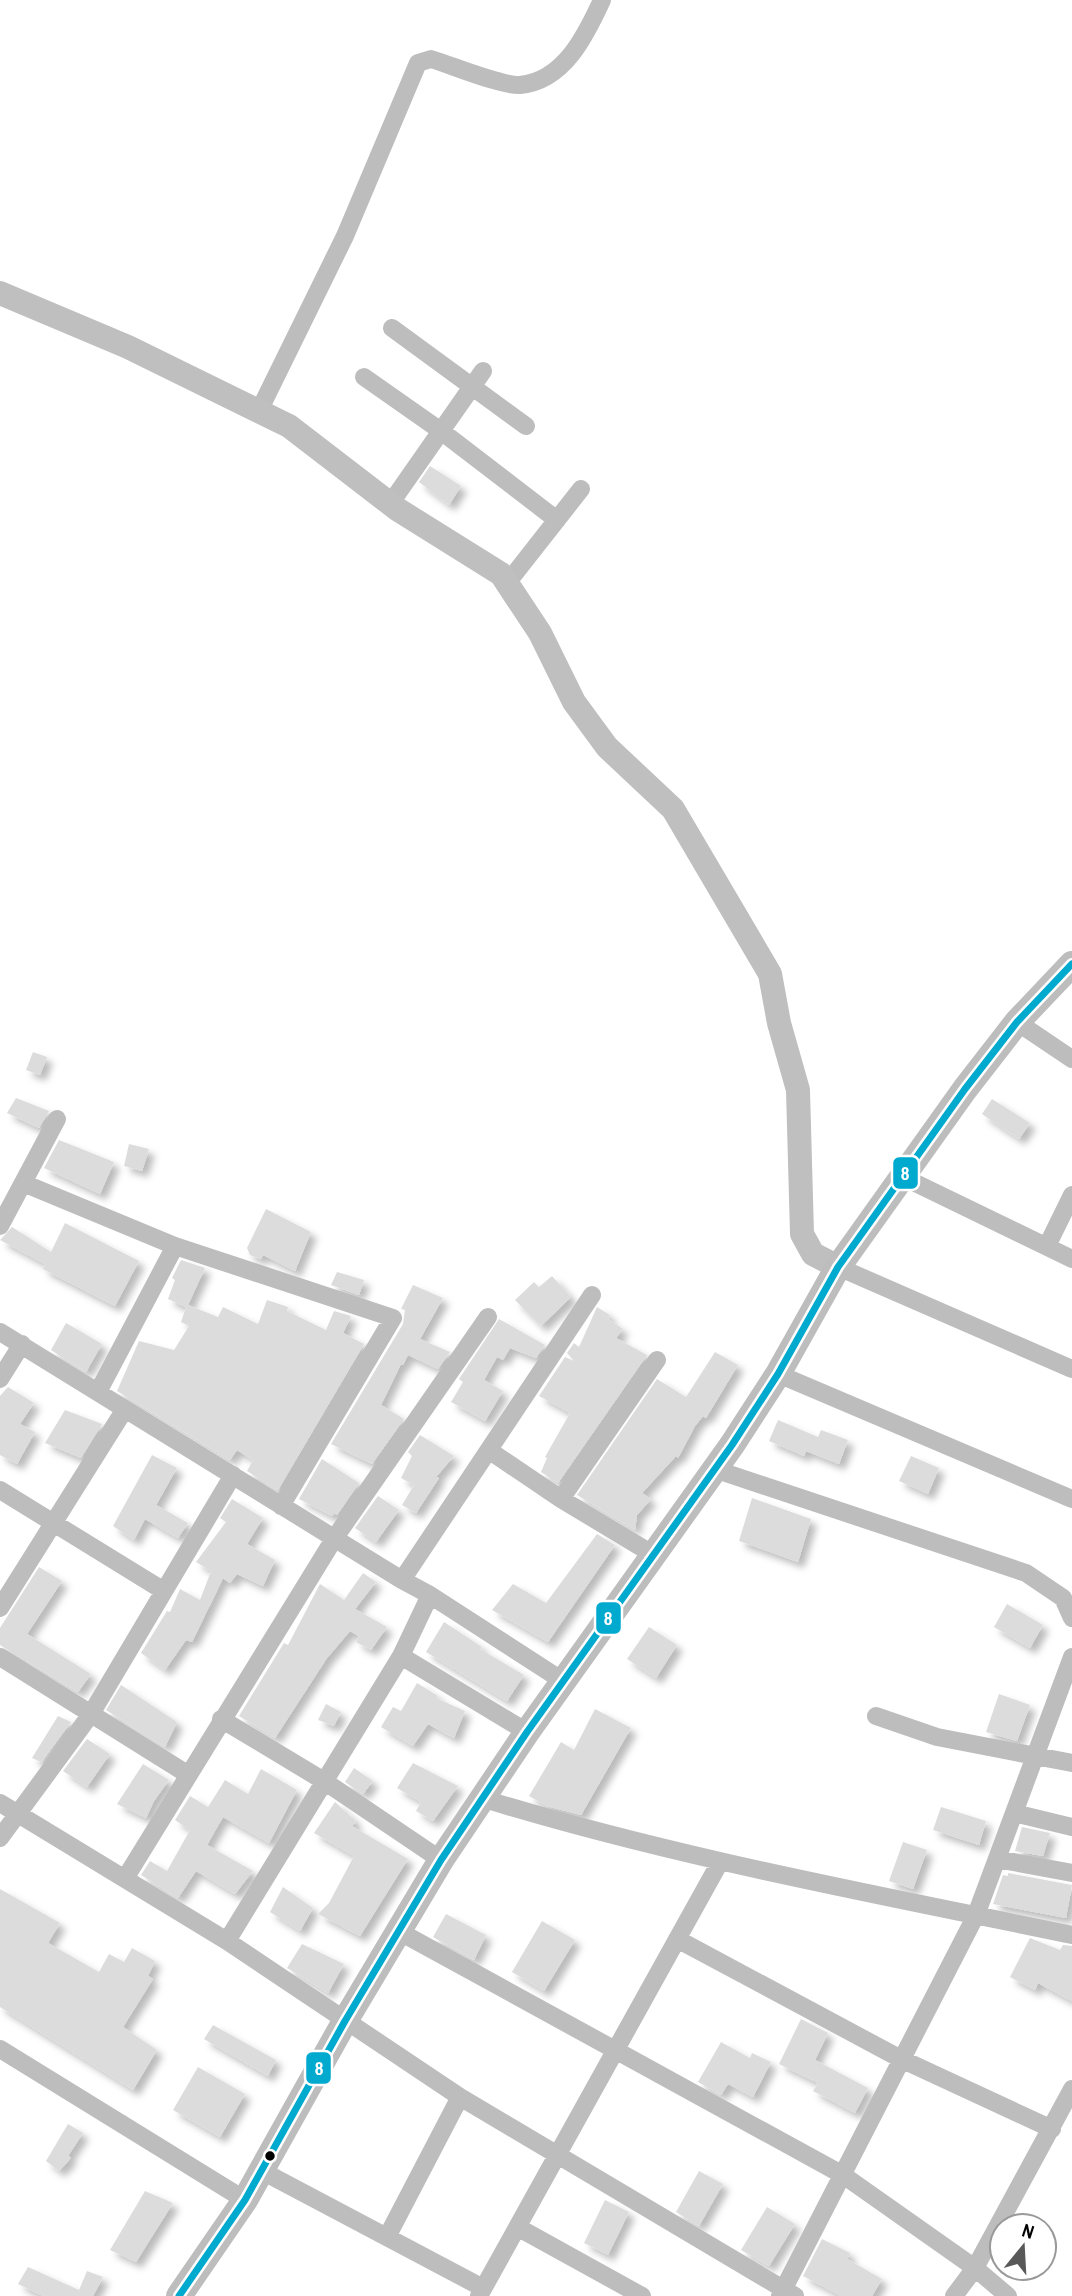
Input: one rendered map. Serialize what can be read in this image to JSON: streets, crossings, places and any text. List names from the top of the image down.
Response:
{
  "lines": ["transit line 8"],
  "north": "top"
}
